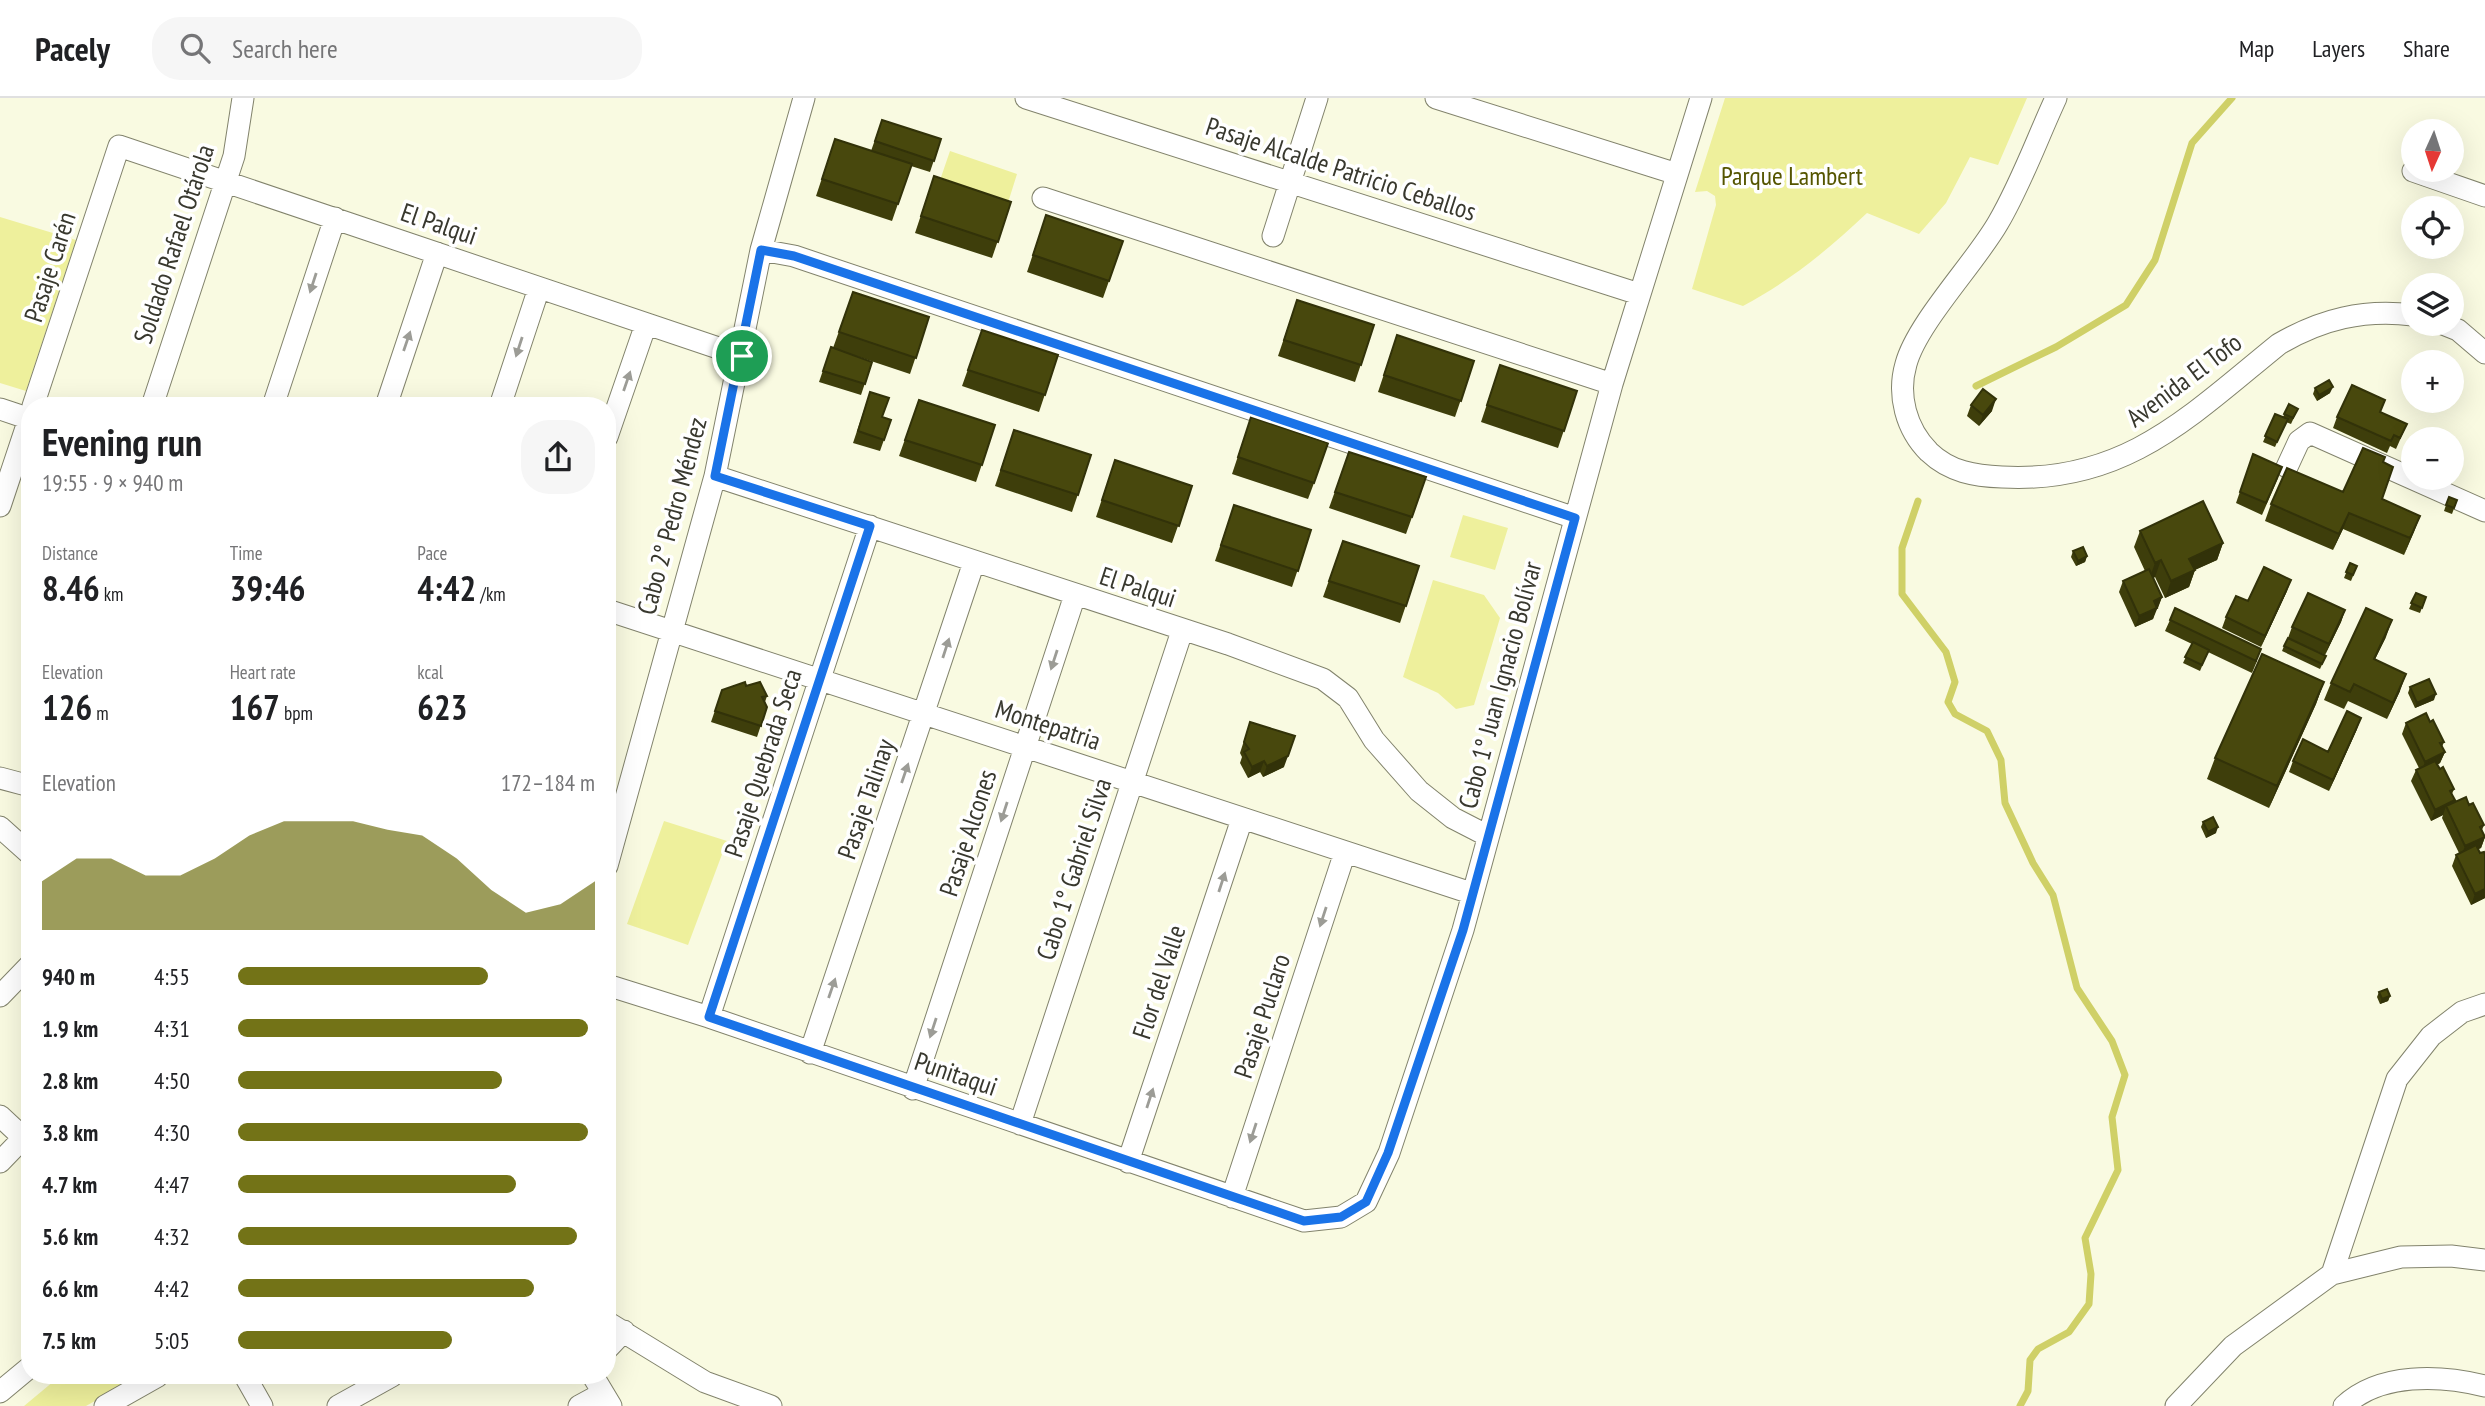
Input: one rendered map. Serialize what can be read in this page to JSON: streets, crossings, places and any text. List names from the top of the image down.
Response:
{
  "streets": {
    "street": [
      "Pasaje Alcalde Patricio Ceballos",
      "El Palqui",
      "Soldado Rafael Otárola",
      "Pasaje Carén",
      "Avenida El Tofo",
      "Cabo 2° Pedro Méndez",
      "Cabo 1° Juan Ignacio Bolívar",
      "Montepatria",
      "Pasaje Quebrada Seca",
      "Pasaje Talinay",
      "Pasaje Alcones",
      "Cabo 1° Gabriel Silva",
      "Flor del Valle",
      "Pasaje Puclaro",
      "Punitaqui"
    ]
  },
  "crossings": [
    ["Pasaje Alcalde Patricio Ceballos", "Cabo 1° Juan Ignacio Bolívar"],
    ["El Palqui", "Soldado Rafael Otárola"],
    ["El Palqui", "Pasaje Carén"],
    ["El Palqui", "Cabo 2° Pedro Méndez"],
    ["El Palqui", "Cabo 1° Juan Ignacio Bolívar"],
    ["El Palqui", "Pasaje Quebrada Seca"],
    ["El Palqui", "Pasaje Talinay"],
    ["El Palqui", "Pasaje Alcones"],
    ["El Palqui", "Cabo 1° Gabriel Silva"],
    ["Cabo 2° Pedro Méndez", "Montepatria"],
    ["Cabo 1° Juan Ignacio Bolívar", "Montepatria"],
    ["Cabo 1° Juan Ignacio Bolívar", "Punitaqui"],
    ["Montepatria", "Pasaje Quebrada Seca"],
    ["Montepatria", "Pasaje Talinay"],
    ["Montepatria", "Pasaje Alcones"],
    ["Montepatria", "Cabo 1° Gabriel Silva"],
    ["Montepatria", "Flor del Valle"],
    ["Montepatria", "Pasaje Puclaro"],
    ["Pasaje Quebrada Seca", "Punitaqui"],
    ["Pasaje Talinay", "Punitaqui"],
    ["Pasaje Alcones", "Punitaqui"],
    ["Cabo 1° Gabriel Silva", "Punitaqui"],
    ["Flor del Valle", "Punitaqui"],
    ["Pasaje Puclaro", "Punitaqui"]
  ],
  "one_way": [
    "Pasaje Talinay",
    "Pasaje Alcones",
    "Flor del Valle",
    "Pasaje Puclaro"
  ],
  "parks": ["Parque Lambert"],
  "north": "bottom",
  "page": {
    "header": "Pacely",
    "search": "Search here",
    "nav": ["Map", "Layers", "Share"],
    "map_buttons": ["+", "−"],
    "heading": ["Evening run", "19:55 · 9 × 940 m"],
    "stats": [
      ["Distance", "8.46 km"],
      ["Time", "39:46"],
      ["Pace", "4:42 /km"],
      ["Elevation", "126 m"],
      ["Heart rate", "167 bpm"],
      ["kcal", "623"]
    ],
    "chart": ["Elevation", "172–184 m"],
    "list": [
      {
        "name": "940 m",
        "note": "4:55"
      },
      {
        "name": "1.9 km",
        "note": "4:31"
      },
      {
        "name": "2.8 km",
        "note": "4:50"
      },
      {
        "name": "3.8 km",
        "note": "4:30"
      },
      {
        "name": "4.7 km",
        "note": "4:47"
      },
      {
        "name": "5.6 km",
        "note": "4:32"
      },
      {
        "name": "6.6 km",
        "note": "4:42"
      },
      {
        "name": "7.5 km",
        "note": "5:05"
      }
    ]
  }
}
